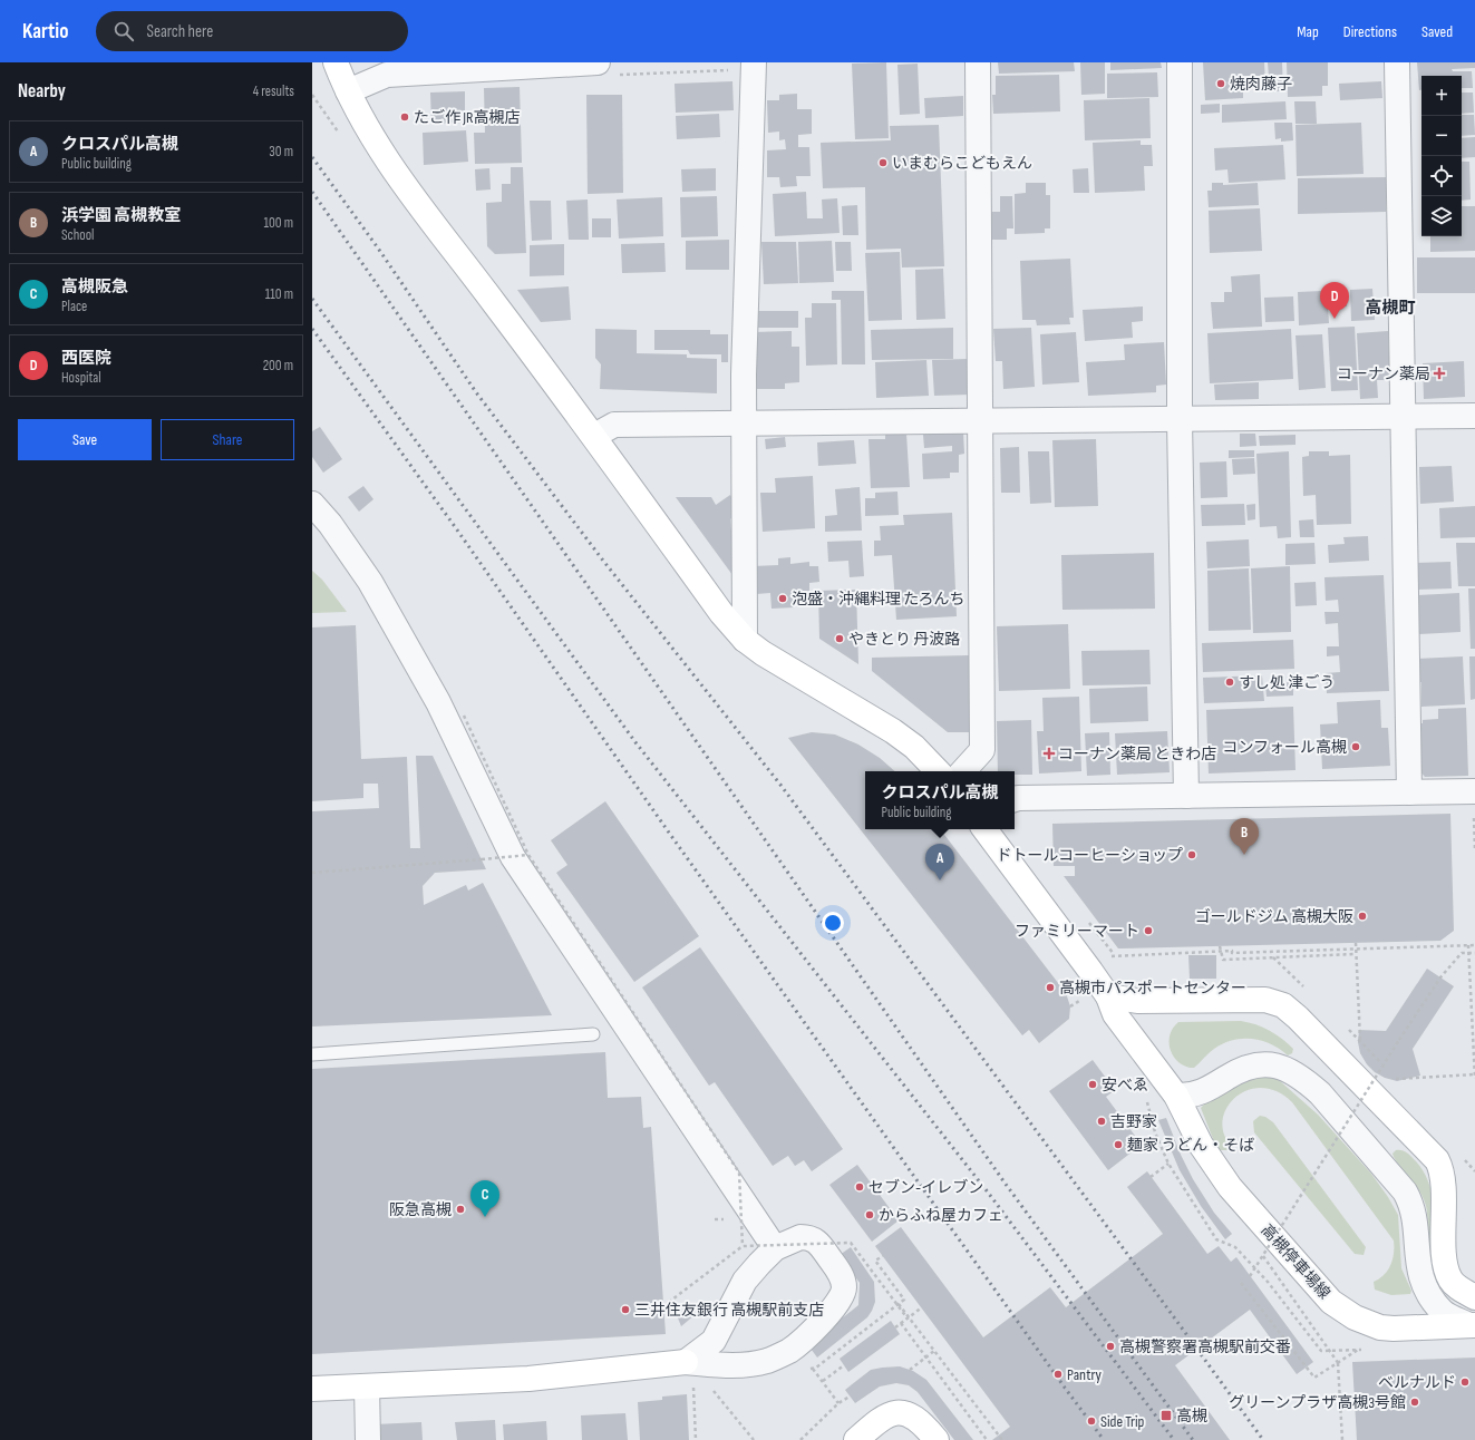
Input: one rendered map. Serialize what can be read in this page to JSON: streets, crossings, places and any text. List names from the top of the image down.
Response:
{
  "streets": {
    "street": ["高槻停車場線"]
  },
  "districts": ["高槻町"],
  "places": {
    "other": [
      "焼肉藤子",
      "たご作 JR高槻店",
      "いまむらこどもえん",
      "泡盛・沖縄料理 たろんち",
      "やきとり 丹波路",
      "すし処 津ごう",
      "コンフォール高槻",
      "ドトールコーヒーショップ",
      "ゴールドジム 高槻大阪",
      "ファミリーマート",
      "高槻市パスポートセンター",
      "安べゑ",
      "吉野家",
      "麺家 うどん・そば",
      "セブン-イレブン",
      "阪急高槻",
      "からふね屋カフェ",
      "三井住友銀行 高槻駅前支店",
      "高槻警察署高槻駅前交番",
      "Pantry",
      "ベルナルド",
      "グリーンプラザ高槻3号館",
      "Side Trip"
    ],
    "health": ["コーナン薬局", "コーナン薬局 ときわ店"],
    "transit": ["高槻"]
  },
  "page": {
    "header": "Kartio",
    "search": "Search here",
    "nav": ["Map", "Directions", "Saved"],
    "heading": ["Nearby", "4 results"],
    "map_buttons": ["+", "−"],
    "list": [
      {
        "mark": "A",
        "name": "クロスパル高槻",
        "note": "Public building",
        "value": "30 m"
      },
      {
        "mark": "B",
        "name": "浜学園 高槻教室",
        "note": "School",
        "value": "100 m"
      },
      {
        "mark": "C",
        "name": "高槻阪急",
        "note": "Place",
        "value": "110 m"
      },
      {
        "mark": "D",
        "name": "西医院",
        "note": "Hospital",
        "value": "200 m"
      }
    ],
    "pins": [
      "D",
      "B",
      "A",
      "C"
    ],
    "buttons": ["Save", "Share"],
    "popup": ["クロスパル高槻", "Public building"]
  }
}
